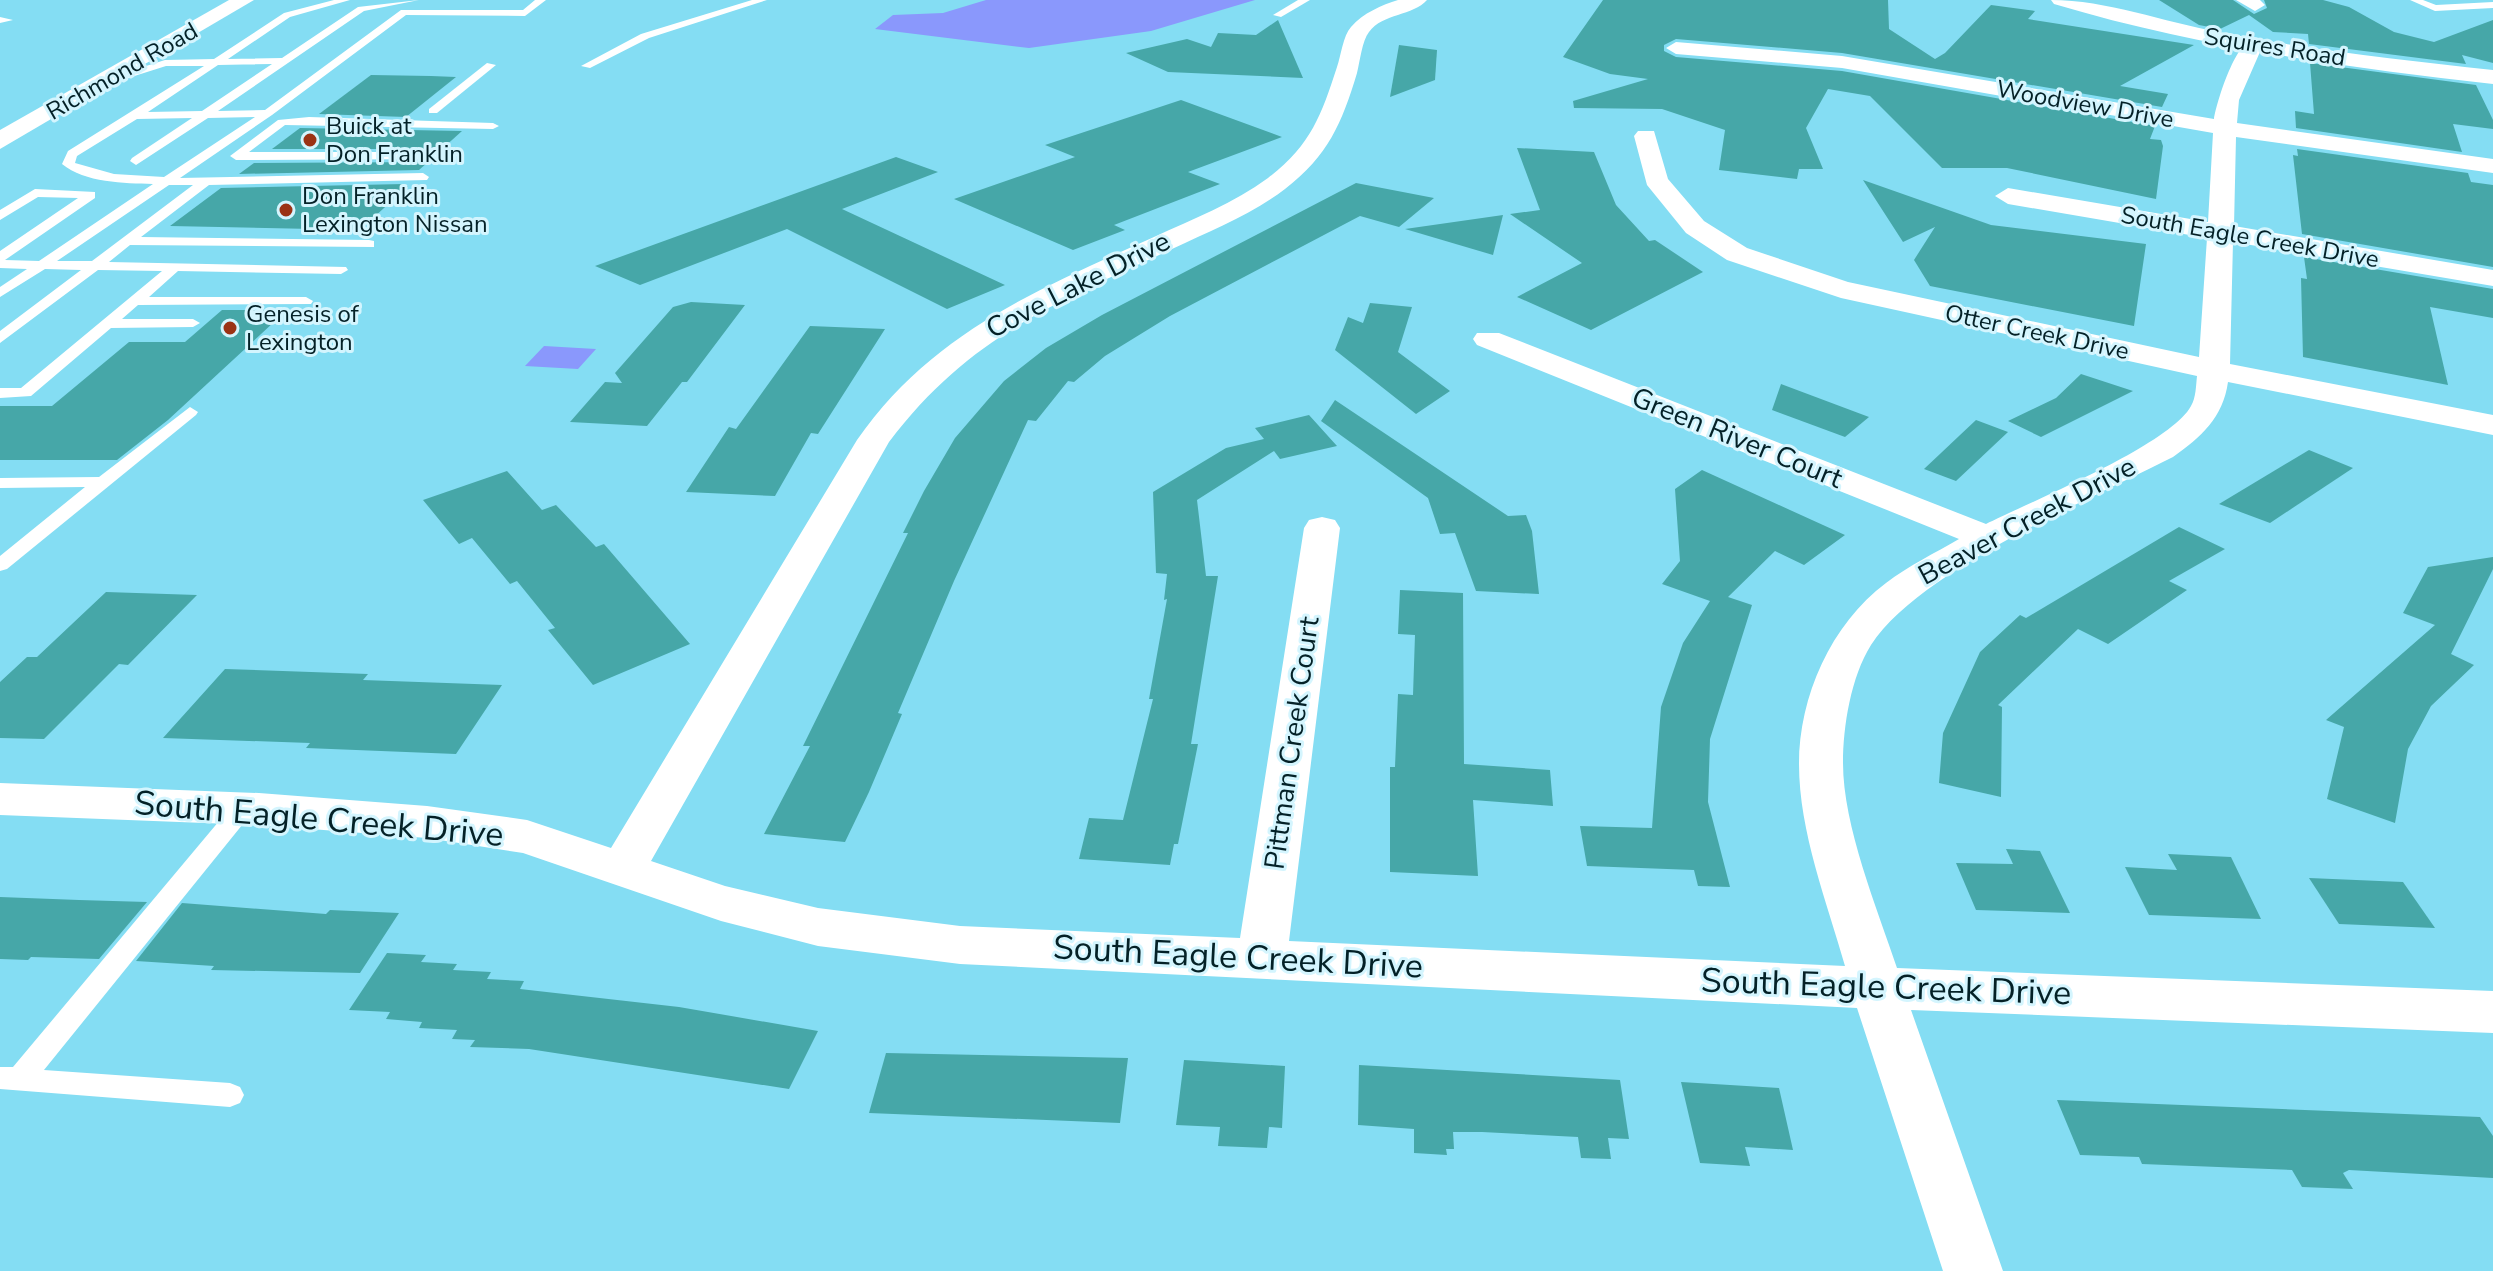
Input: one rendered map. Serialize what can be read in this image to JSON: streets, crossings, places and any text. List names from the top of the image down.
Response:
{
  "streets": {
    "main road": ["Squires Road", "Richmond Road"],
    "street": [
      "Woodview Drive",
      "South Eagle Creek Drive",
      "Cove Lake Drive",
      "Otter Creek Drive",
      "Green River Court",
      "Beaver Creek Drive",
      "Pittman Creek Court"
    ]
  },
  "crossings": [
    ["Squires Road", "Beaver Creek Drive"],
    ["Woodview Drive", "Beaver Creek Drive"],
    ["South Eagle Creek Drive", "Cove Lake Drive"],
    ["South Eagle Creek Drive", "Beaver Creek Drive"],
    ["South Eagle Creek Drive", "Pittman Creek Court"],
    ["Otter Creek Drive", "Beaver Creek Drive"],
    ["Green River Court", "Beaver Creek Drive"]
  ],
  "places": ["Buick at Don Franklin", "Don Franklin Lexington Nissan", "Genesis of Lexington"]
}
